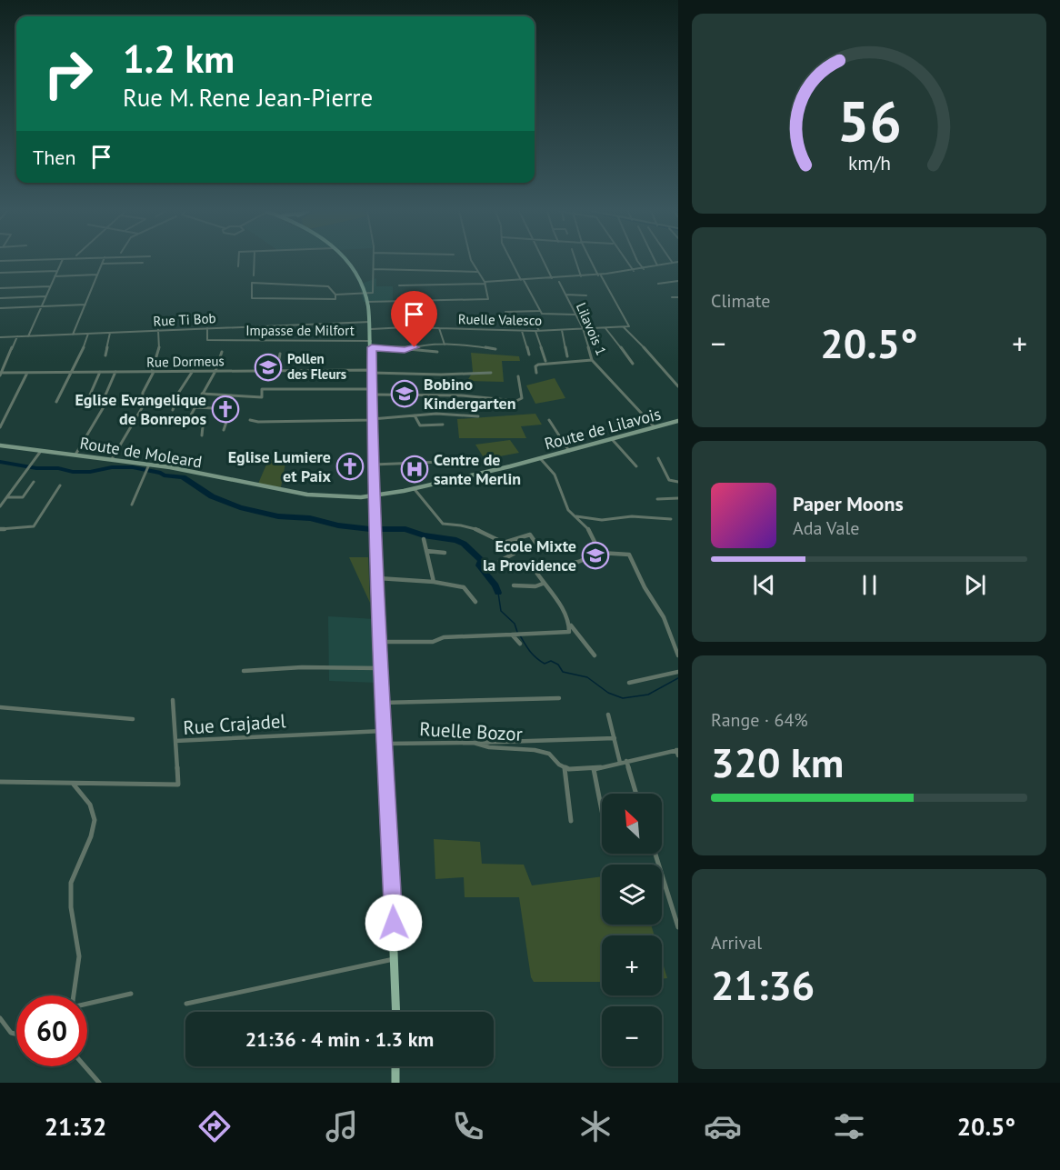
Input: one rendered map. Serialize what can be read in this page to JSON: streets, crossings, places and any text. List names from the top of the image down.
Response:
{
  "streets": {
    "street": [
      "Rue Ti Bob",
      "Ruelle Valesco",
      "Lilavois 1",
      "Impasse de Milfort",
      "Rue Dormeus",
      "Route de Lilavois",
      "Route de Moleard",
      "Rue Crajadel",
      "Ruelle Bozor"
    ]
  },
  "crossings": [
    ["Rue Ti Bob", "Impasse de Milfort"],
    ["Ruelle Valesco", "Lilavois 1"],
    ["Lilavois 1", "Route de Lilavois"],
    ["Route de Lilavois", "Route de Moleard"]
  ],
  "places": {
    "school or university": ["Pollen des Fleurs", "Bobino Kindergarten", "Ecole Mixte la Providence"],
    "church": ["Eglise Evangelique de Bonrepos", "Eglise Lumiere et Paix"],
    "hospital": ["Centre de sante Merlin"]
  },
  "north": "top left",
  "page": {
    "turn": ["1.2 km", "Rue M. Rene Jean-Pierre"],
    "then": "Then",
    "tile": [
      "Climate",
      ["Range · 64%", "320 km"],
      ["Arrival", "21:36"]
    ],
    "heat": ["−", "20.5°", "+"],
    "song": ["Paper Moons", "Ada Vale"],
    "map_buttons": ["+", "−"],
    "limit": "60",
    "trip": "21:36 · 4 min · 1.3 km",
    "tabs": ["21:32", "20.5°"],
    "gauge": ["56", "km/h"]
  }
}
